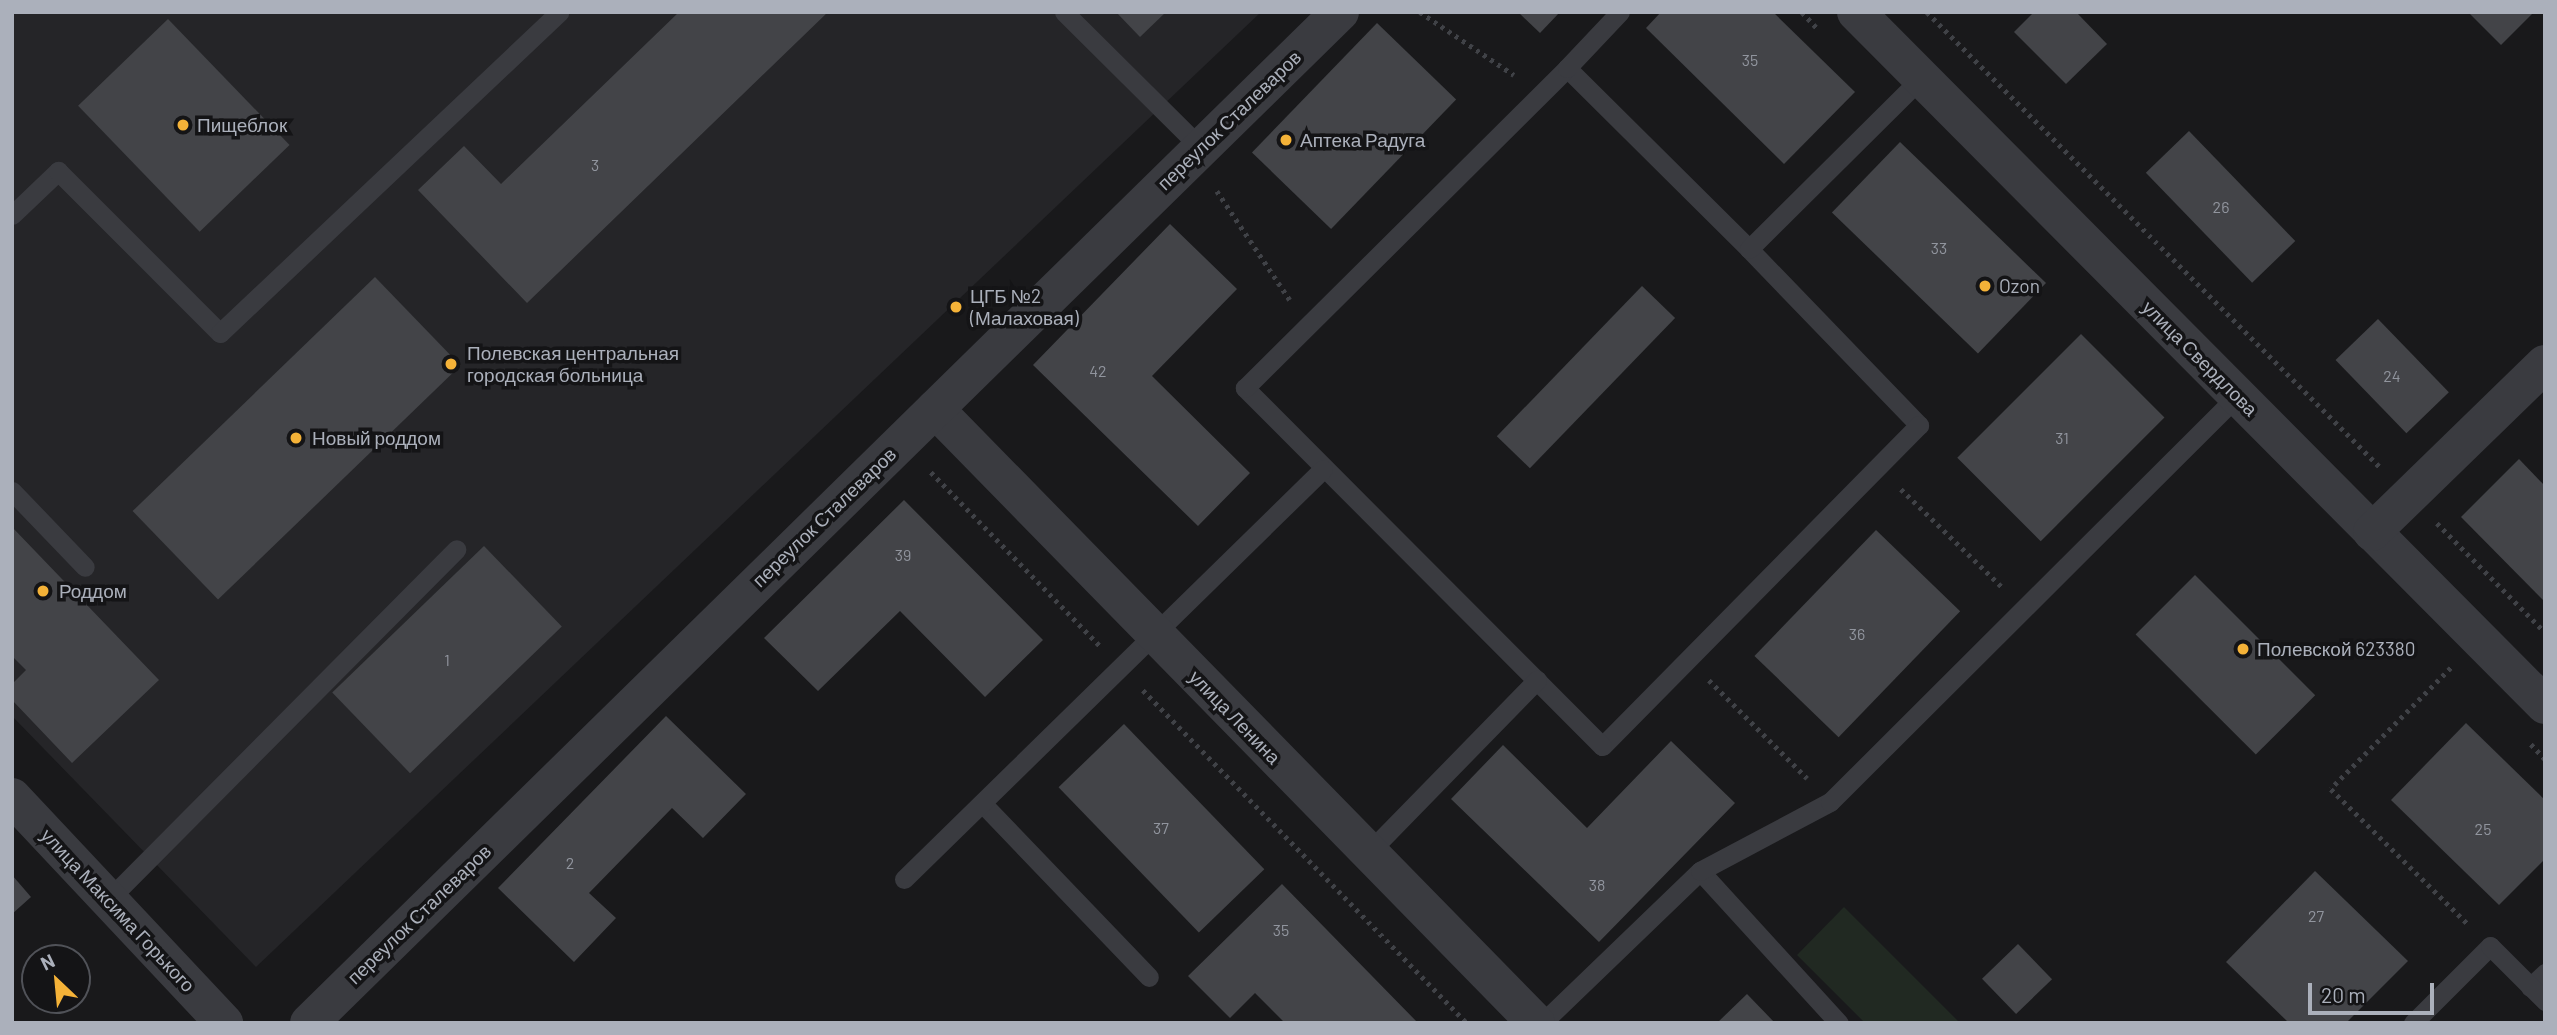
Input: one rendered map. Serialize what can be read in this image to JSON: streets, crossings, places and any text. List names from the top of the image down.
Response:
{
  "streets": {
    "street": [
      "переулок Сталеваров",
      "улица Свердлова",
      "улица Ленина",
      "улица Максима Горького"
    ]
  },
  "crossings": [
    ["переулок Сталеваров", "улица Ленина"]
  ],
  "places": [
    "Пищеблок",
    "Аптека Радуга",
    "Ozon",
    "ЦГБ №2 (Малаховая)",
    "Полевская центральная городская больница",
    "Новый роддом",
    "Роддом",
    "Полевской 623380"
  ],
  "house_numbers": [
    "35",
    "3",
    "26",
    "33",
    "42",
    "24",
    "31",
    "39",
    "36",
    "1",
    "37",
    "25",
    "2",
    "38",
    "27",
    "35"
  ],
  "scale_bar": "20 m",
  "north": "top left"
}
